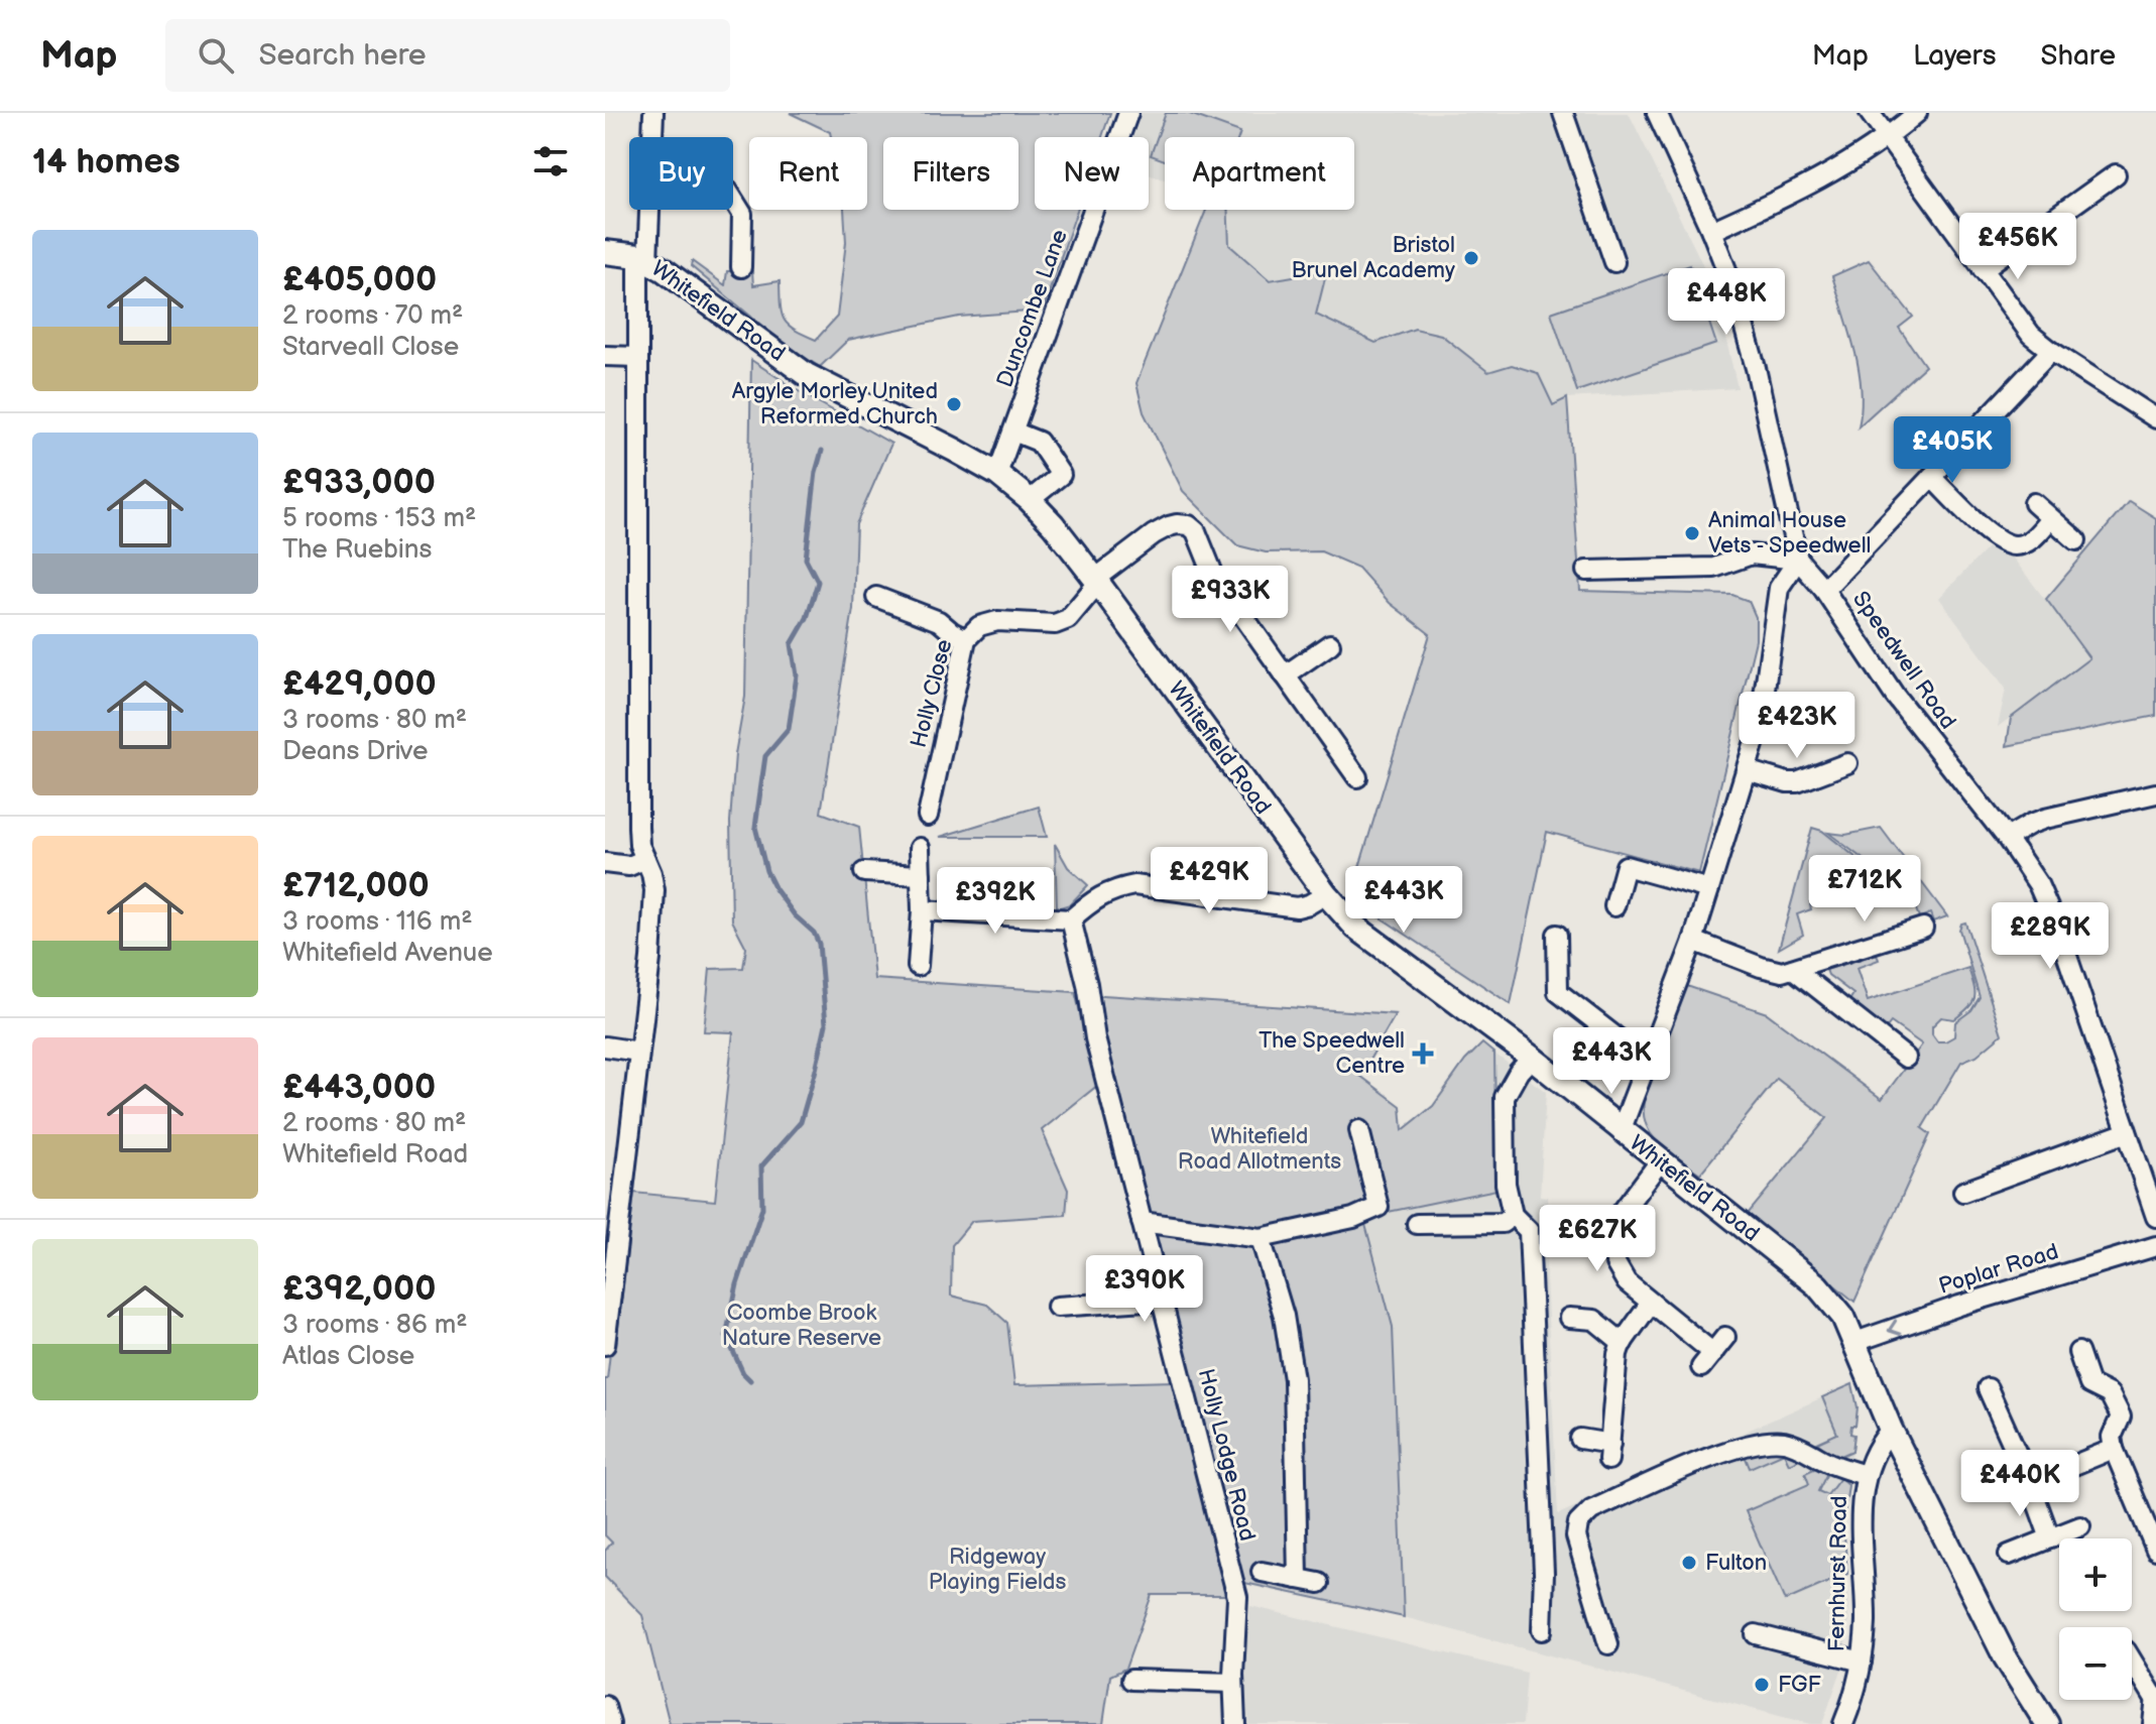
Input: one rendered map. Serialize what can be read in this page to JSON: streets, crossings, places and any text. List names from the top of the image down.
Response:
{
  "streets": {
    "main road": ["Whitefield Road"],
    "street": [
      "Duncombe Lane",
      "Speedwell Road",
      "Holly Close",
      "Poplar Road",
      "Holly Lodge Road",
      "Fernhurst Road"
    ]
  },
  "crossings": [
    ["Duncombe Lane", "Whitefield Road"],
    ["Whitefield Road", "Holly Close"],
    ["Whitefield Road", "Poplar Road"],
    ["Whitefield Road", "Fernhurst Road"]
  ],
  "parks": ["Whitefield Road Allotments", "Coombe Brook Nature Reserve", "Ridgeway Playing Fields"],
  "places": {
    "other": [
      "Bristol Brunel Academy",
      "Argyle Morley United Reformed Church",
      "Animal House Vets - Speedwell",
      "Fulton",
      "FGF"
    ],
    "health": ["The Speedwell Centre"]
  },
  "page": {
    "header": "Map",
    "search": "Search here",
    "nav": ["Map", "Layers", "Share"],
    "heading": "14 homes",
    "chip": [
      "Buy",
      "Rent",
      "Filters",
      "New",
      "Apartment"
    ],
    "list": [
      {
        "name": "£405,000",
        "note": "2 rooms · 70 m² · Starveall Close"
      },
      {
        "name": "£933,000",
        "note": "5 rooms · 153 m² · The Ruebins"
      },
      {
        "name": "£429,000",
        "note": "3 rooms · 80 m² · Deans Drive"
      },
      {
        "name": "£712,000",
        "note": "3 rooms · 116 m² · Whitefield Avenue"
      },
      {
        "name": "£443,000",
        "note": "2 rooms · 80 m² · Whitefield Road"
      },
      {
        "name": "£392,000",
        "note": "3 rooms · 86 m² · Atlas Close"
      }
    ],
    "price": [
      "£456K",
      "£448K",
      "£405K",
      "£933K",
      "£423K",
      "£429K",
      "£712K",
      "£443K",
      "£392K",
      "£289K",
      "£443K",
      "£627K",
      "£390K",
      "£440K"
    ],
    "map_buttons": ["+", "−"]
  }
}
